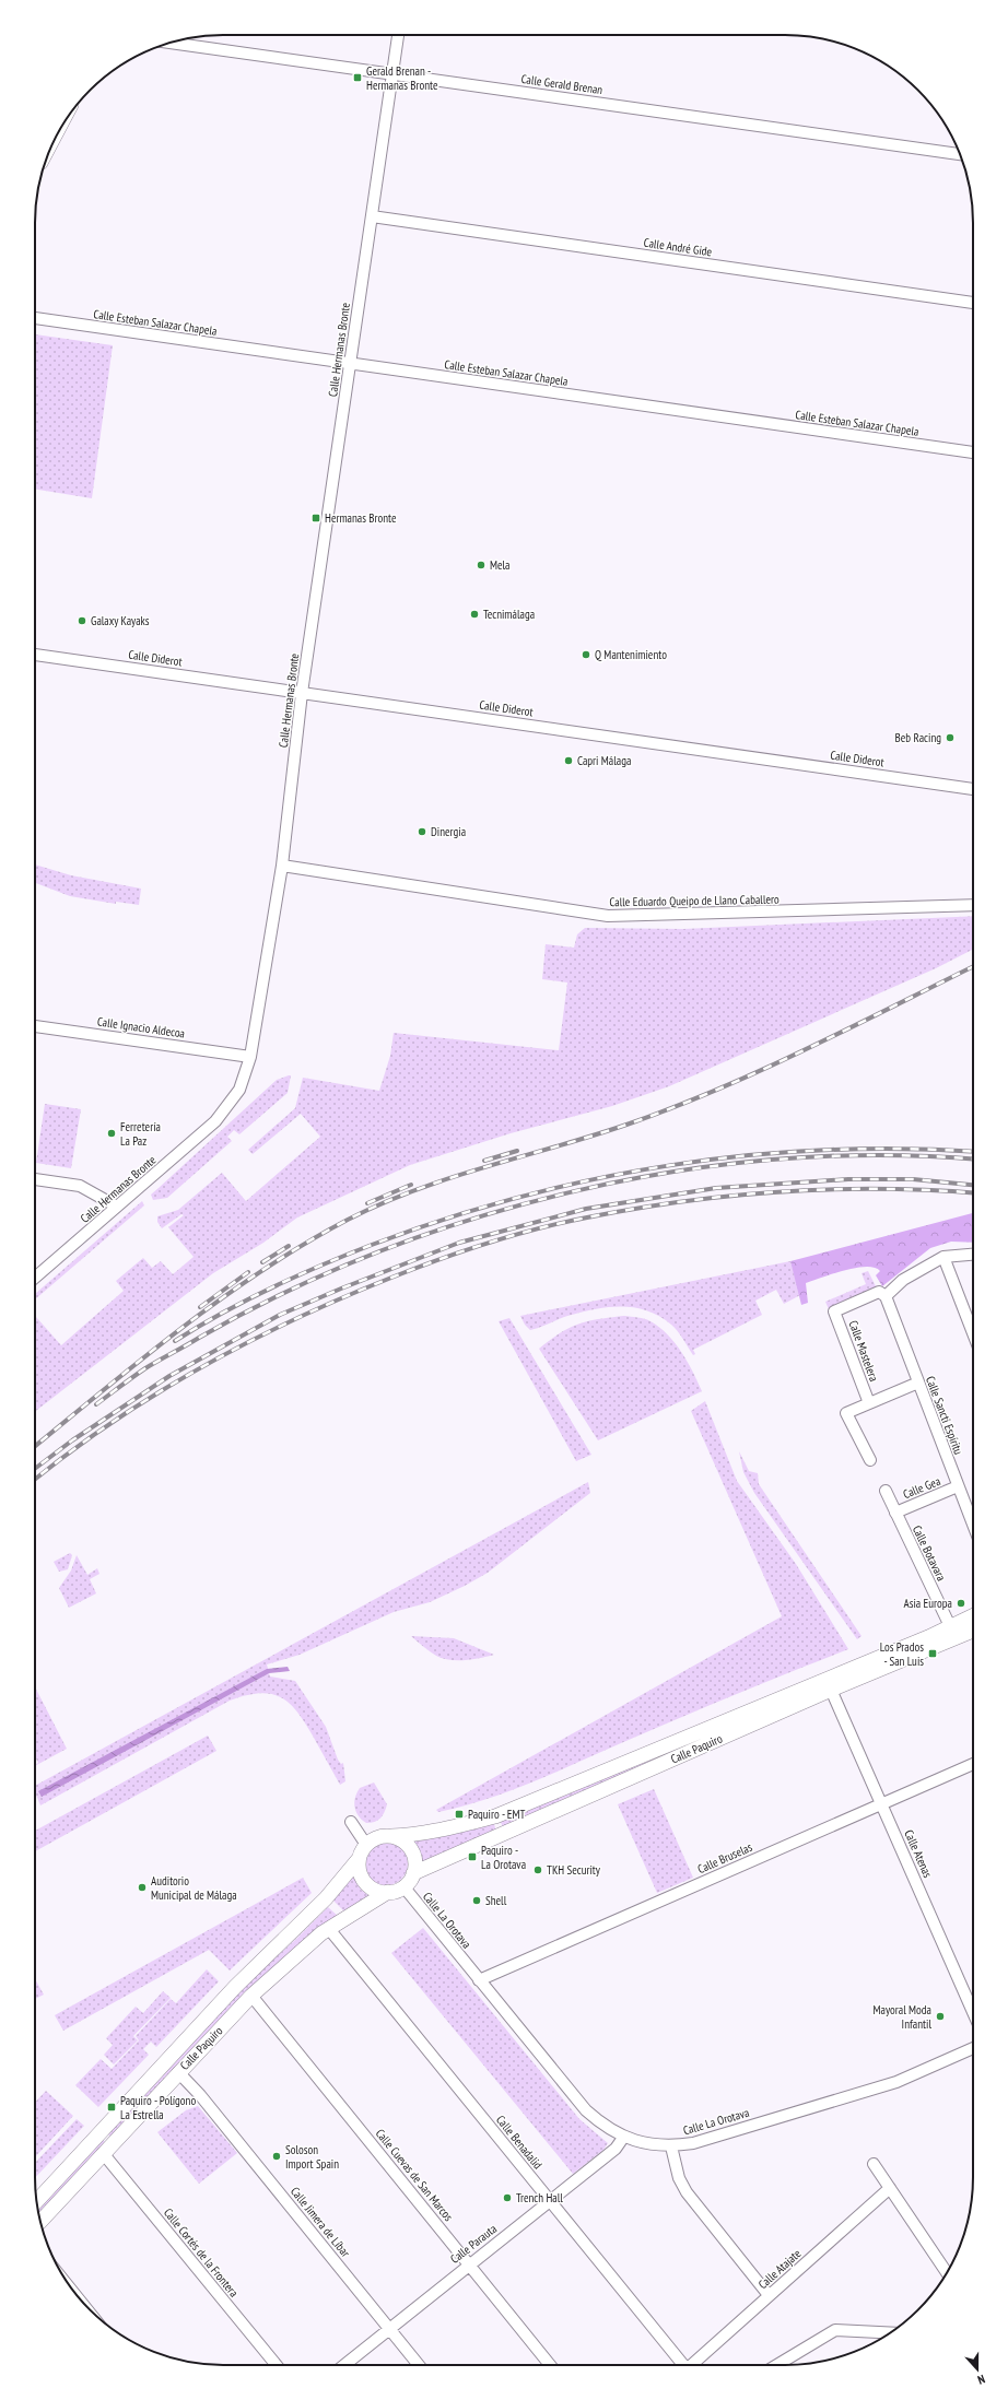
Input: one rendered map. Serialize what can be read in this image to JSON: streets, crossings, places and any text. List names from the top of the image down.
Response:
{
  "streets": {
    "main road": ["Calle Paquiro"],
    "street": [
      "Calle Gerald Brenan",
      "Calle André Gide",
      "Calle Esteban Salazar Chapela",
      "Calle Hermanas Bronte",
      "Calle Diderot",
      "Calle Eduardo Queipo de Llano Caballero",
      "Calle Ignacio Aldecoa",
      "Calle Mastelera",
      "Calle Sancti Espíritu",
      "Calle Gea",
      "Calle Botavara",
      "Calle Atenas",
      "Calle Bruselas",
      "Calle La Orotava",
      "Calle Benadalid",
      "Calle Cuevas de San Marcos",
      "Calle Jimera de Líbar",
      "Calle Parauta",
      "Calle Cortés de la Frontera",
      "Calle Atajate"
    ]
  },
  "crossings": [
    ["Calle Gerald Brenan", "Calle Hermanas Bronte"],
    ["Calle André Gide", "Calle Hermanas Bronte"],
    ["Calle Esteban Salazar Chapela", "Calle Hermanas Bronte"],
    ["Calle Hermanas Bronte", "Calle Diderot"],
    ["Calle Hermanas Bronte", "Calle Eduardo Queipo de Llano Caballero"],
    ["Calle Hermanas Bronte", "Calle Ignacio Aldecoa"],
    ["Calle Mastelera", "Calle Sancti Espíritu"],
    ["Calle Sancti Espíritu", "Calle Gea"],
    ["Calle Gea", "Calle Botavara"],
    ["Calle Botavara", "Calle Paquiro"],
    ["Calle Paquiro", "Calle Atenas"],
    ["Calle Paquiro", "Calle La Orotava"],
    ["Calle Paquiro", "Calle Benadalid"],
    ["Calle Paquiro", "Calle Cuevas de San Marcos"],
    ["Calle Paquiro", "Calle Jimera de Líbar"],
    ["Calle Paquiro", "Calle Cortés de la Frontera"],
    ["Calle Atenas", "Calle Bruselas"],
    ["Calle Bruselas", "Calle La Orotava"],
    ["Calle La Orotava", "Calle Parauta"],
    ["Calle Benadalid", "Calle Parauta"],
    ["Calle Cuevas de San Marcos", "Calle Parauta"],
    ["Calle Jimera de Líbar", "Calle Parauta"]
  ],
  "places": {
    "transit": [
      "Gerald Brenan - Hermanas Bronte",
      "Hermanas Bronte",
      "Los Prados - San Luis",
      "Paquiro - EMT",
      "Paquiro - La Orotava",
      "Paquiro - Polígono La Estrella"
    ],
    "other": [
      "Mela",
      "Tecnimálaga",
      "Galaxy Kayaks",
      "Q Mantenimiento",
      "Beb Racing",
      "Capri Málaga",
      "Dinergia",
      "Ferretería La Paz",
      "Asia Europa",
      "TKH Security",
      "Auditorio Municipal de Málaga",
      "Shell",
      "Mayoral Moda Infantil",
      "Soloson Import Spain",
      "Trench Hall"
    ]
  },
  "north": "bottom"
}
